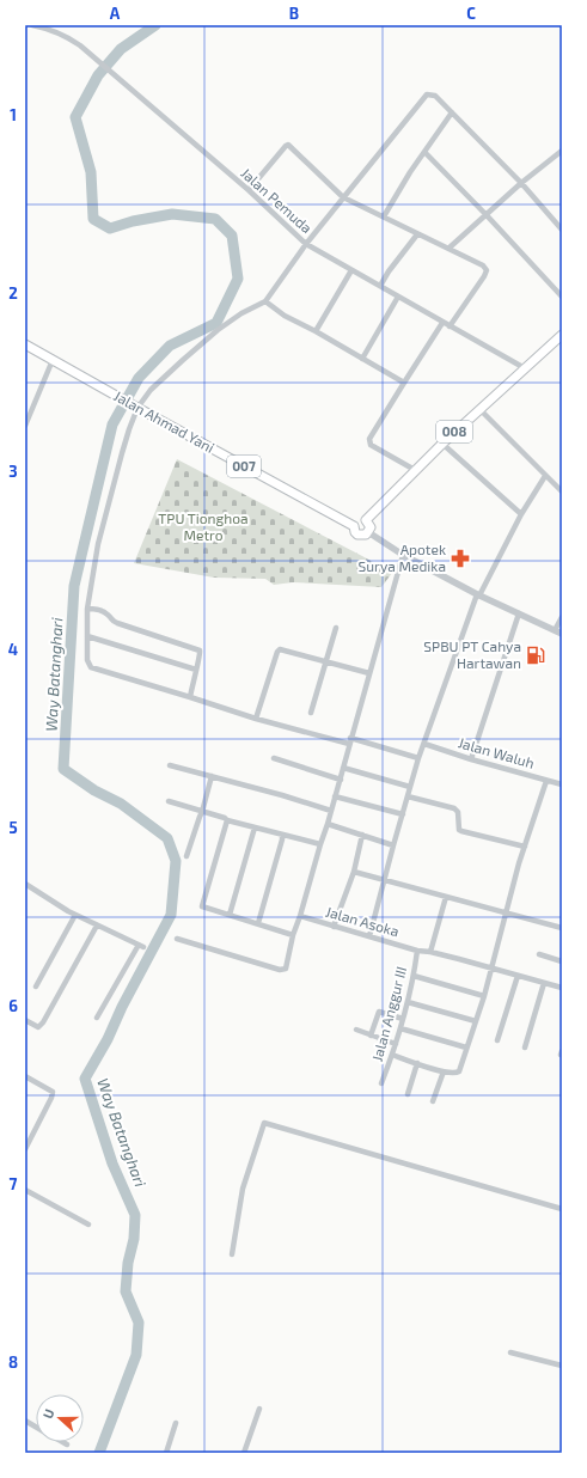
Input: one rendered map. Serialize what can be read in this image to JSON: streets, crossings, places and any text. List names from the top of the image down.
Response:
{
  "streets": {
    "main road": ["Jalan Ahmad Yani", "008", "007"],
    "street": [
      "Jalan Pemuda",
      "Jalan Waluh",
      "Jalan Asoka",
      "Jalan Anggur III"
    ]
  },
  "crossings": [
    ["Jalan Pemuda", "008"],
    ["Jalan Ahmad Yani", "008"],
    ["Jalan Asoka", "Jalan Anggur III"]
  ],
  "water": ["Way Batanghari"],
  "parks": ["TPU Tionghoa Metro"],
  "places": {
    "pharmacy": ["Apotek Surya Medika"],
    "fuel station": ["SPBU PT Cahya Hartawan"]
  },
  "north": "left",
  "grid": {
    "columns": ["A", "B", "C"],
    "rows": [
      "1",
      "2",
      "3",
      "4",
      "5",
      "6",
      "7",
      "8"
    ]
  }
}
